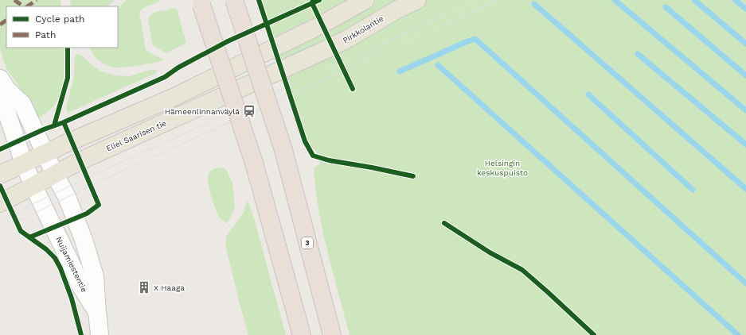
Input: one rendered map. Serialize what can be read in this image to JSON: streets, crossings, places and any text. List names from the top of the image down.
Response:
{
  "streets": {
    "highway": ["3"],
    "main road": ["Pirkkolantie", "Eliel Saarisen tie"],
    "street": ["Nuijamiestentie"]
  },
  "crossings": [
    ["Pirkkolantie", "Eliel Saarisen tie"],
    ["Eliel Saarisen tie", "Nuijamiestentie"]
  ],
  "parks": ["Helsingin keskuspuisto"],
  "places": {
    "station": ["Hämeenlinnanväylä"],
    "building": ["X Haaga"]
  },
  "legend": ["Cycle path", "Path"]
}
